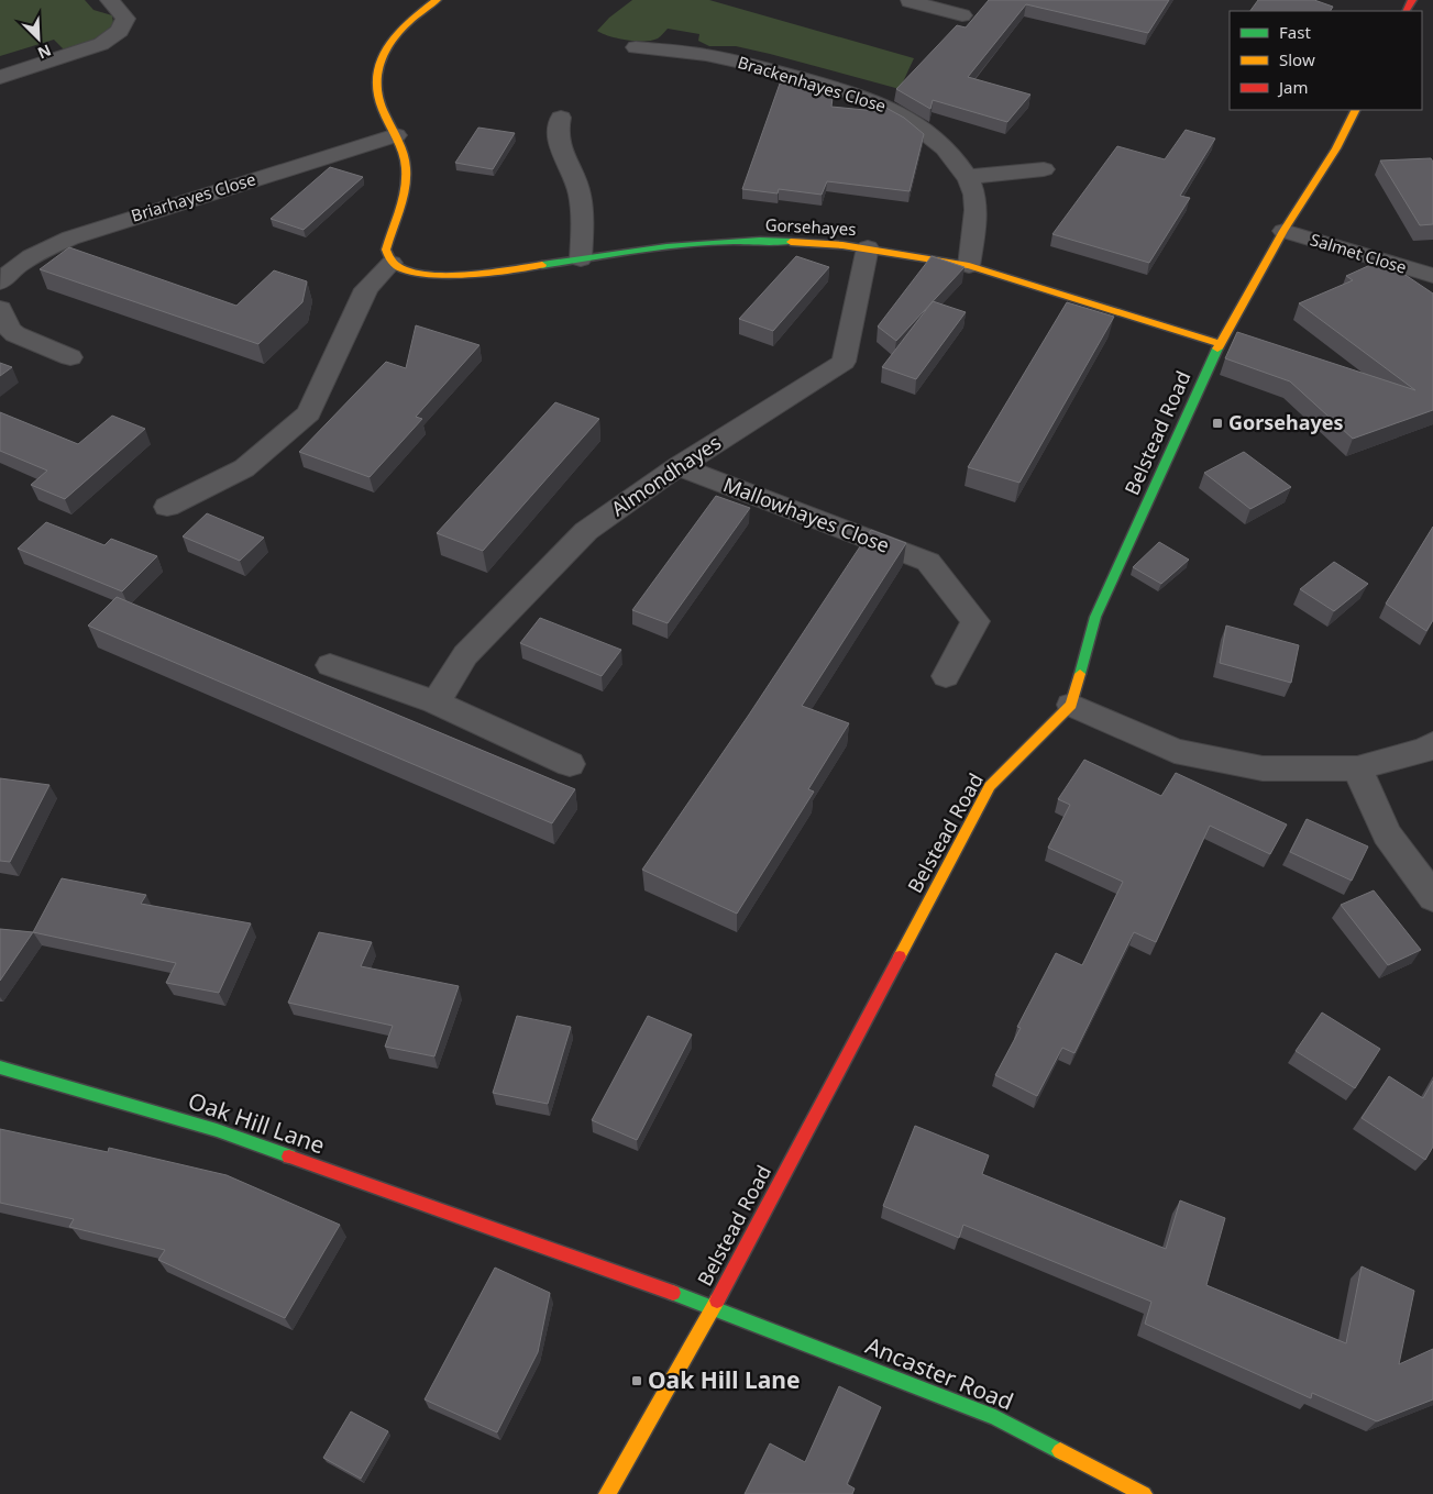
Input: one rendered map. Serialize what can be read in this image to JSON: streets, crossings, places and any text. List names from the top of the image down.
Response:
{
  "streets": {
    "street": [
      "Brackenhayes Close",
      "Briarhayes Close",
      "Gorsehayes",
      "Salmet Close",
      "Belstead Road",
      "Almondhayes",
      "Mallowhayes Close",
      "Oak Hill Lane",
      "Ancaster Road"
    ]
  },
  "crossings": [
    ["Brackenhayes Close", "Gorsehayes"],
    ["Gorsehayes", "Belstead Road"],
    ["Gorsehayes", "Almondhayes"],
    ["Salmet Close", "Belstead Road"],
    ["Belstead Road", "Oak Hill Lane"],
    ["Belstead Road", "Ancaster Road"],
    ["Almondhayes", "Mallowhayes Close"],
    ["Oak Hill Lane", "Ancaster Road"]
  ],
  "places": {
    "transit": ["Gorsehayes", "Oak Hill Lane"]
  },
  "legend": ["Fast", "Slow", "Jam"],
  "north": "bottom right"
}
